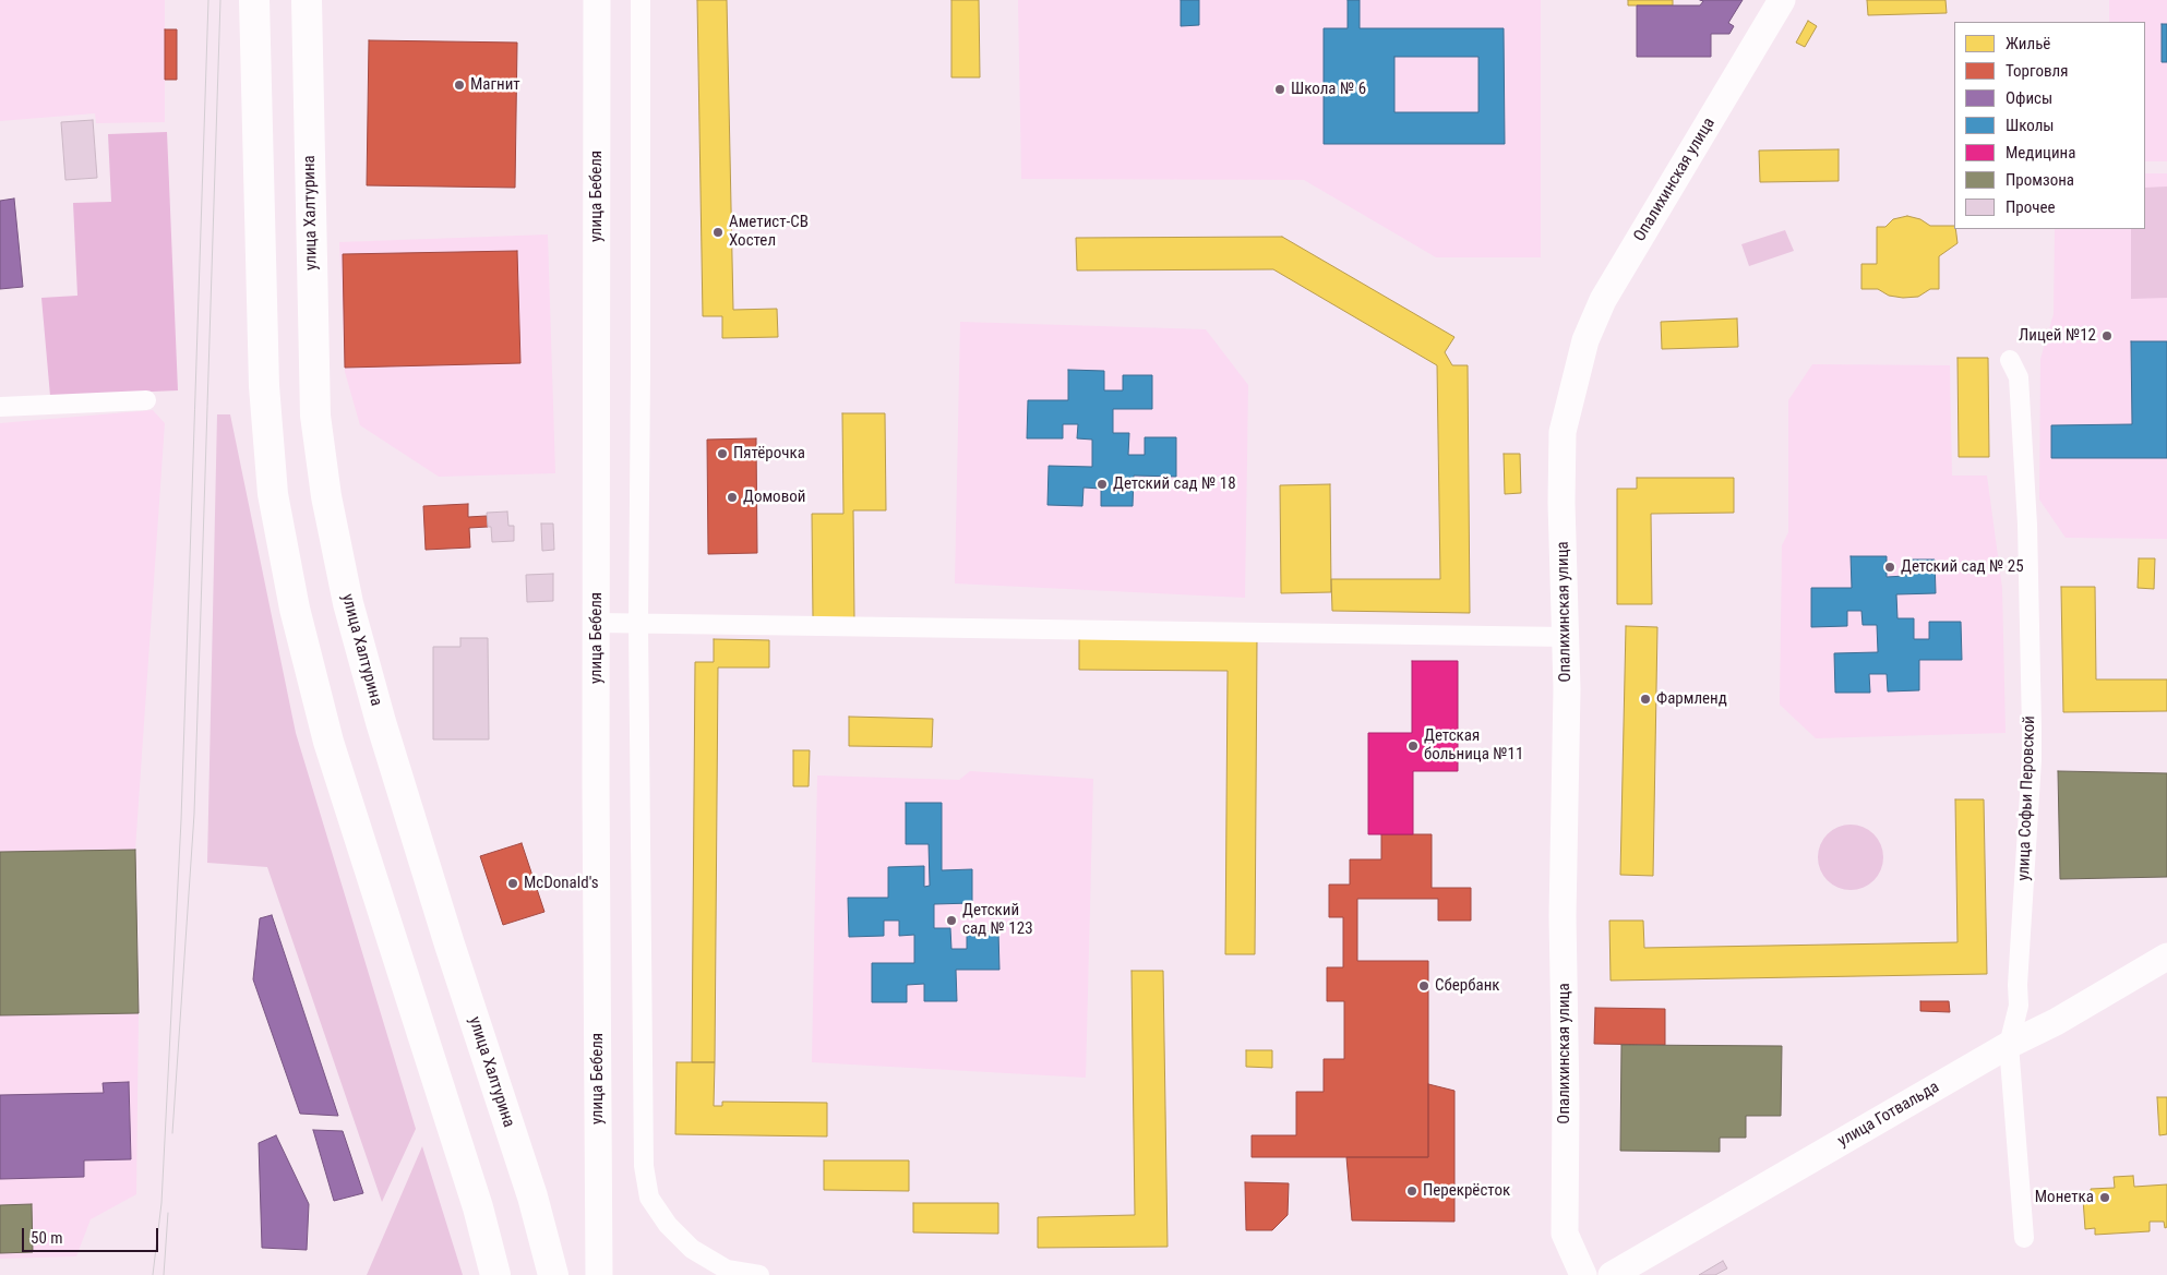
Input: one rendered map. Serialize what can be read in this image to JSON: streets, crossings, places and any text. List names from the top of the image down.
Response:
{
  "streets": {
    "main road": [
      "Опалихинская улица",
      "улица Бебеля",
      "улица Халтурина",
      "улица Готвальда"
    ],
    "street": ["улица Софьи Перовской"]
  },
  "crossings": [
    ["улица Софьи Перовской", "улица Готвальда"]
  ],
  "places": [
    "Магнит",
    "Школа № 6",
    "Аметист-СВ Хостел",
    "Лицей №12",
    "Пятёрочка",
    "Детский сад № 18",
    "Домовой",
    "Детский сад № 25",
    "Фармленд",
    "Детская больница №11",
    "McDonald's",
    "Детский сад № 123",
    "Сбербанк",
    "Перекрёсток",
    "Монетка"
  ],
  "legend": [
    "Жильё",
    "Торговля",
    "Офисы",
    "Школы",
    "Медицина",
    "Промзона",
    "Прочее"
  ],
  "scale_bar": "50 m"
}
